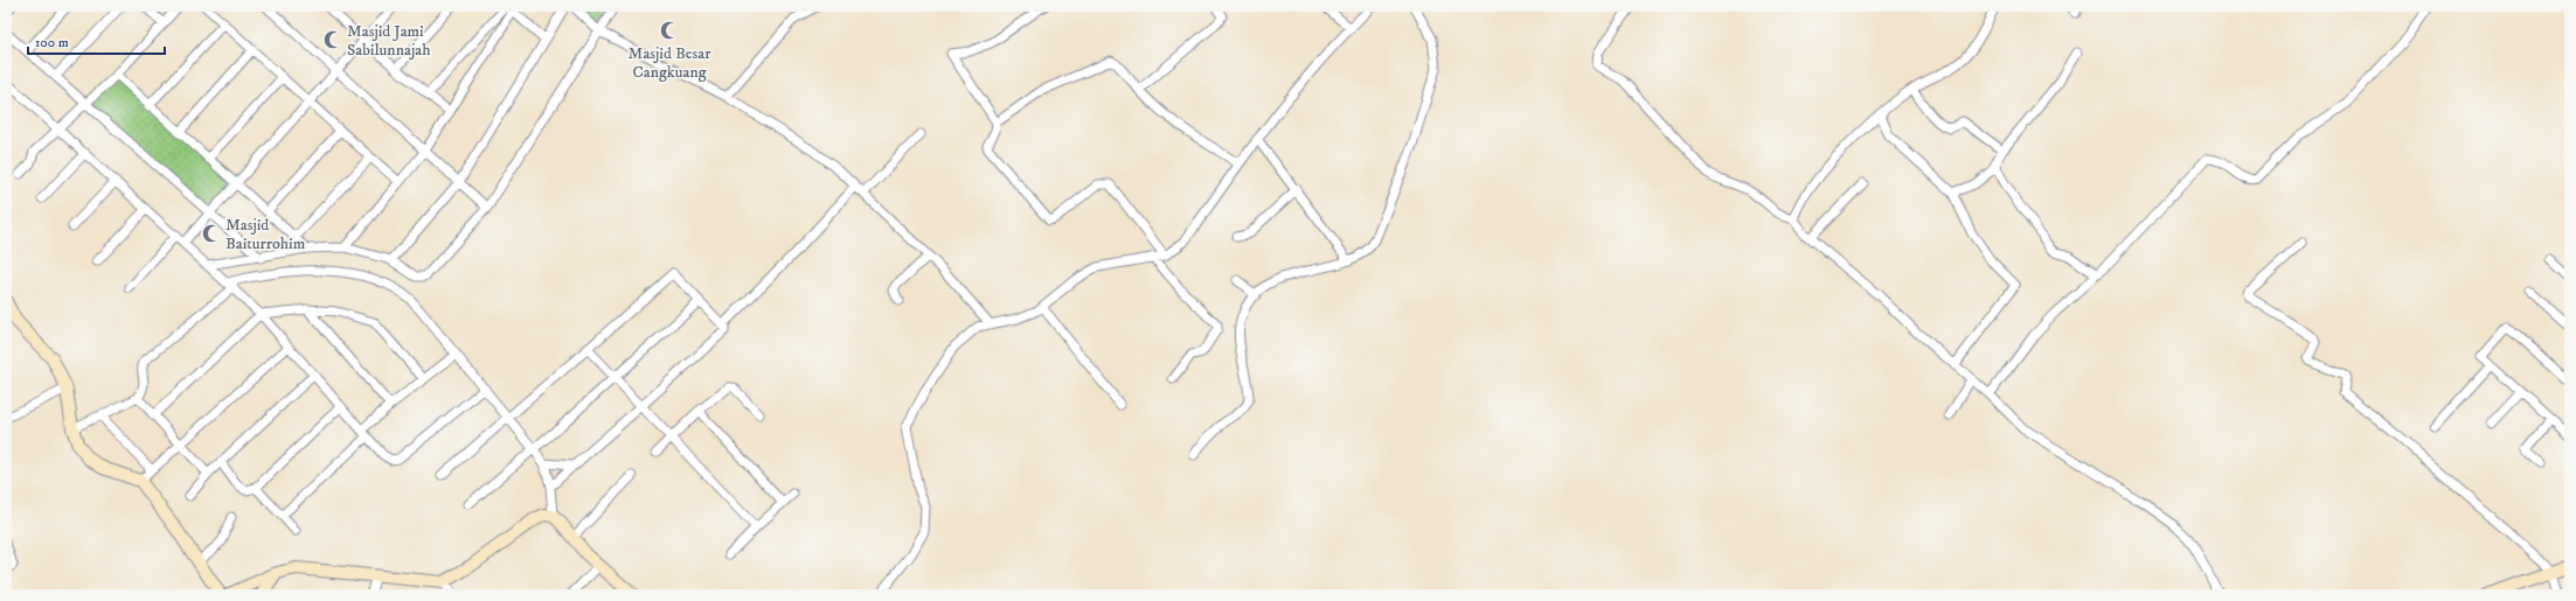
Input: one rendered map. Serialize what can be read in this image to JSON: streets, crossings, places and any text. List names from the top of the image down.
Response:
{
  "places": {
    "mosque": ["Masjid Besar Cangkuang", "Masjid Jami Sabilunnajah", "Masjid Baiturrohim"]
  },
  "scale_bar": "100 m"
}
